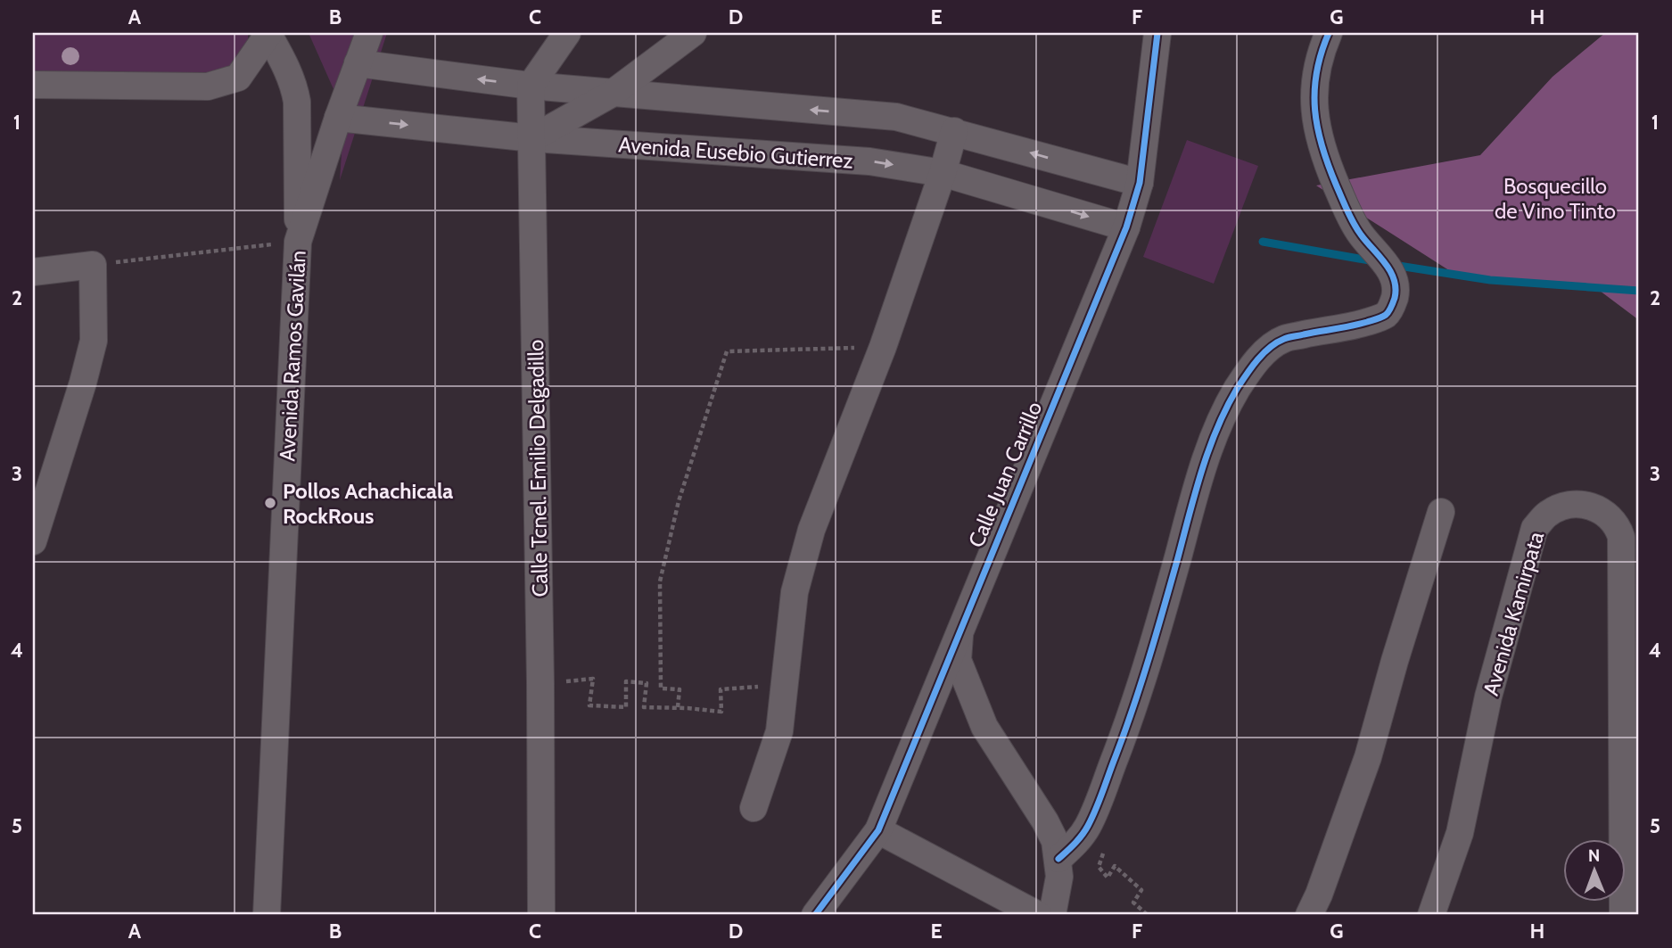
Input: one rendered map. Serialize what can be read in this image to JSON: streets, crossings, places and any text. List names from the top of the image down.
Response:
{
  "streets": {
    "street": [
      "Avenida Eusebio Gutierrez",
      "Avenida Ramos Gavilán",
      "Calle Tcnel. Emilio Delgadillo",
      "Calle Juan Carrillo",
      "Avenida Kamirpata"
    ]
  },
  "crossings": [
    ["Avenida Eusebio Gutierrez", "Avenida Ramos Gavilán"],
    ["Avenida Eusebio Gutierrez", "Calle Tcnel. Emilio Delgadillo"],
    ["Avenida Eusebio Gutierrez", "Calle Juan Carrillo"]
  ],
  "parks": ["Bosquecillo de Vino Tinto"],
  "places": ["Pollos Achachicala RockRous"],
  "north": "top",
  "grid": {
    "columns": [
      "A",
      "B",
      "C",
      "D",
      "E",
      "F",
      "G",
      "H"
    ],
    "rows": [
      "1",
      "2",
      "3",
      "4",
      "5"
    ]
  }
}
